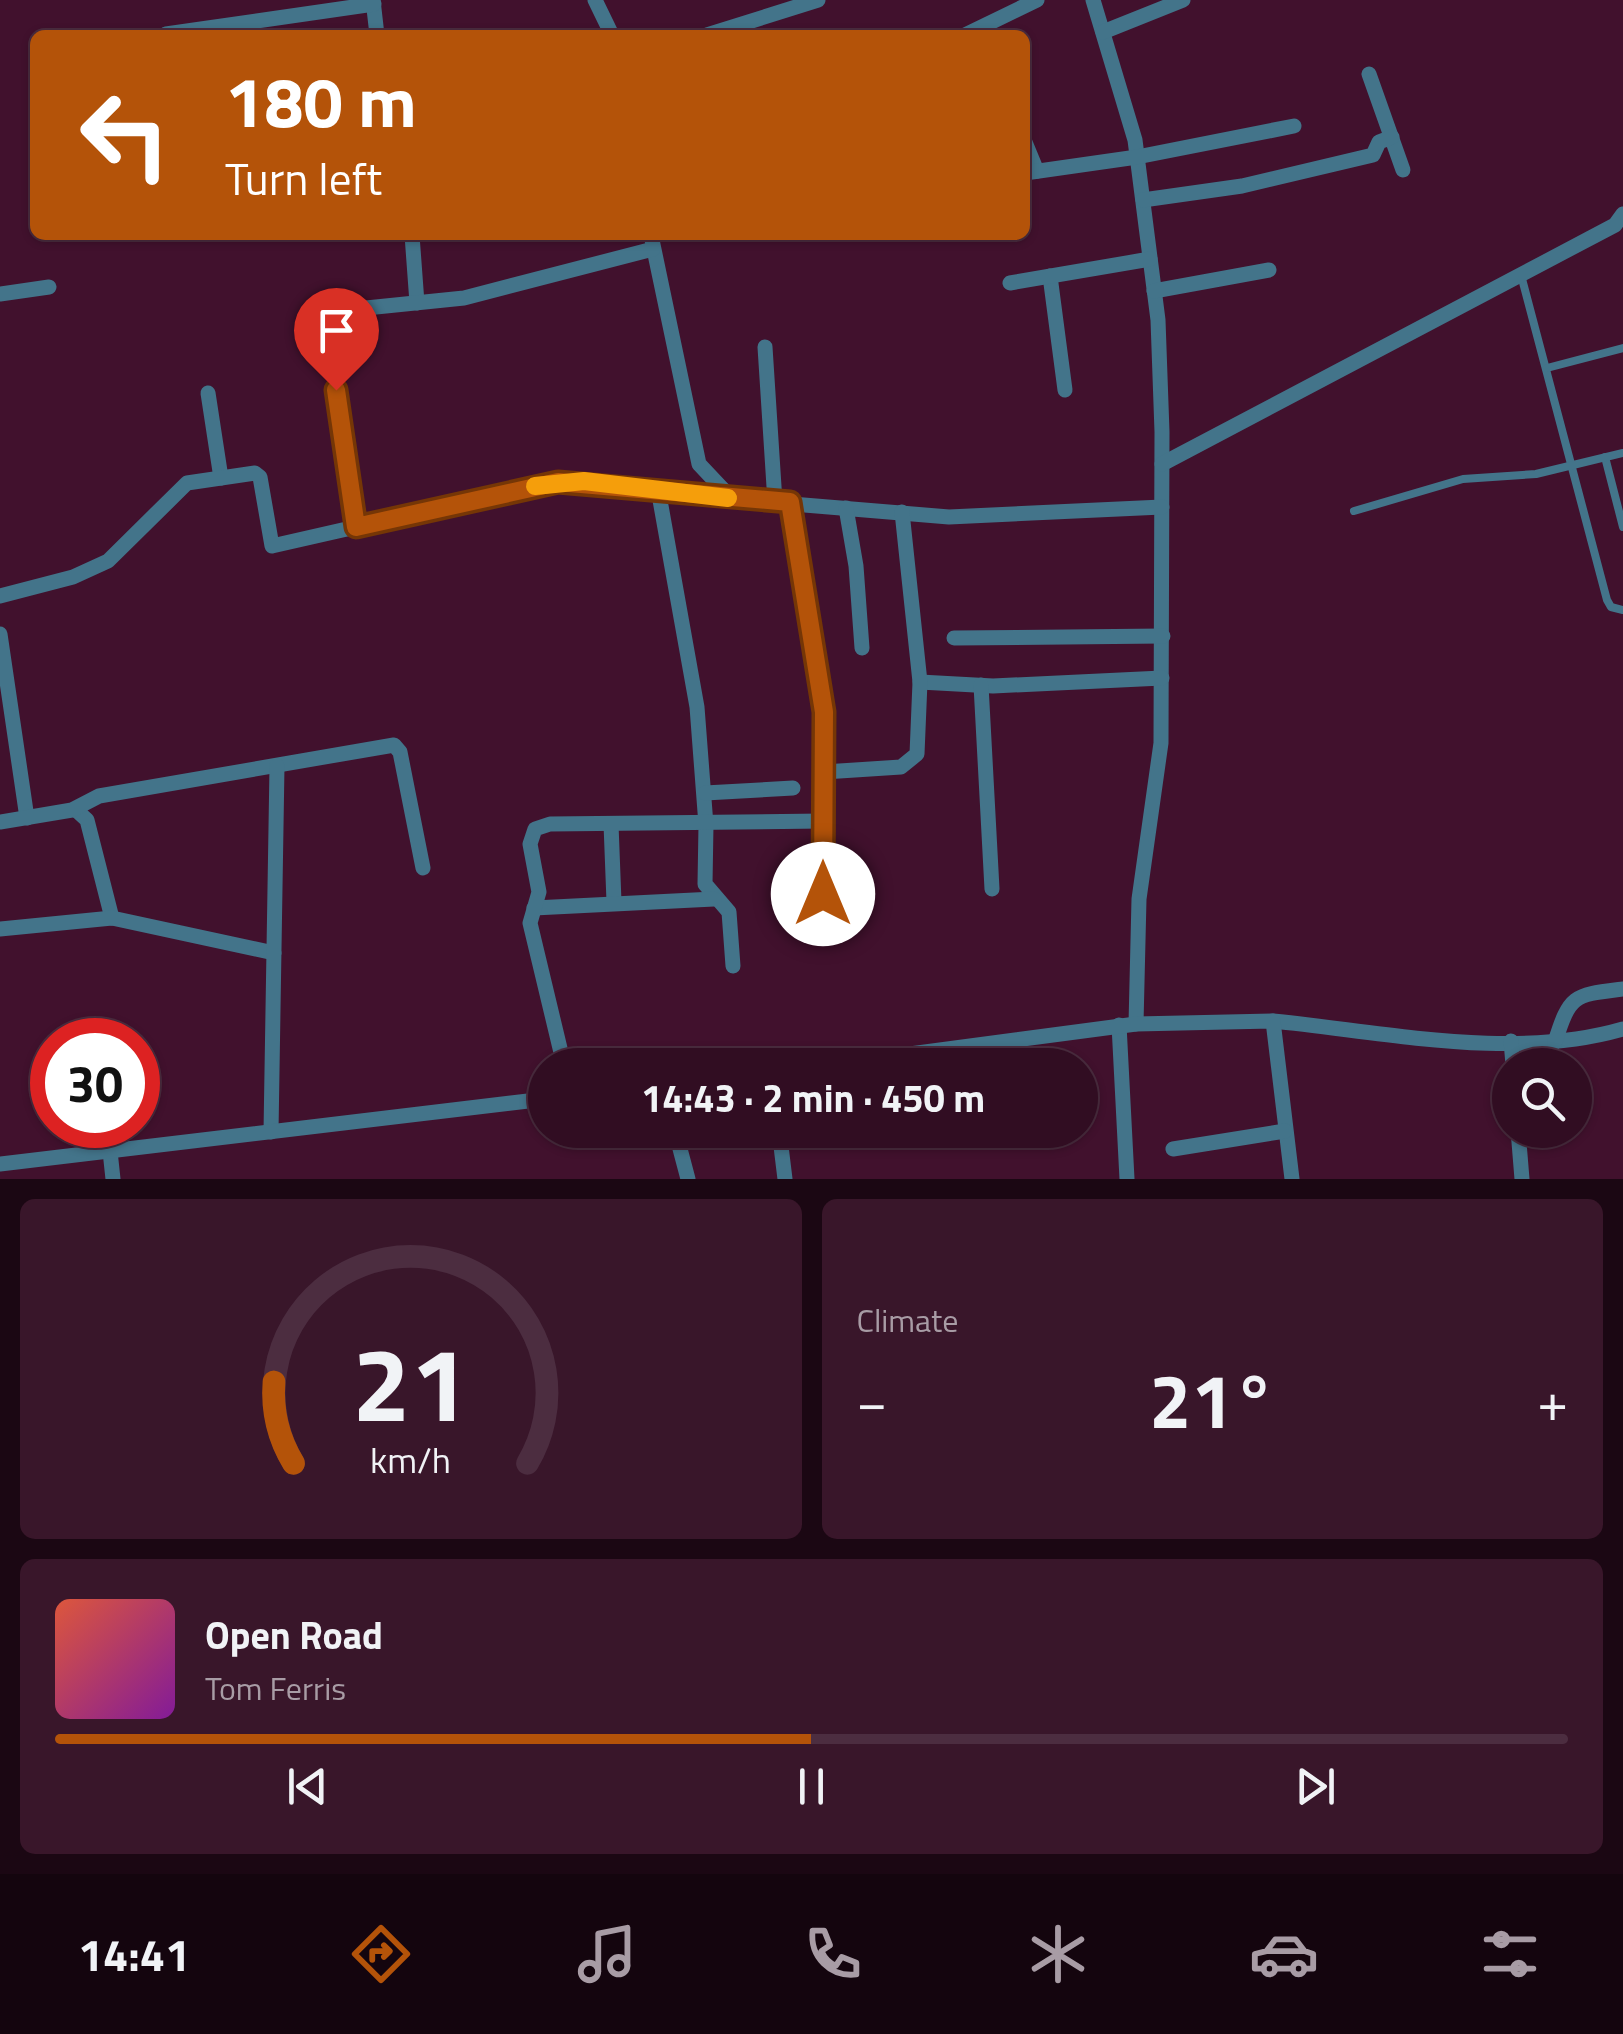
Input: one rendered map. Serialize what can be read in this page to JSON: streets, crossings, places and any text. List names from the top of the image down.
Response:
{
  "page": {
    "turn": ["180 m", "Turn left"],
    "limit": "30",
    "trip": "14:43 · 2 min · 450 m",
    "tile": "Climate",
    "heat": ["−", "21°", "+"],
    "song": ["Open Road", "Tom Ferris"],
    "tabs": "14:41",
    "gauge": ["21", "km/h"]
  }
}
